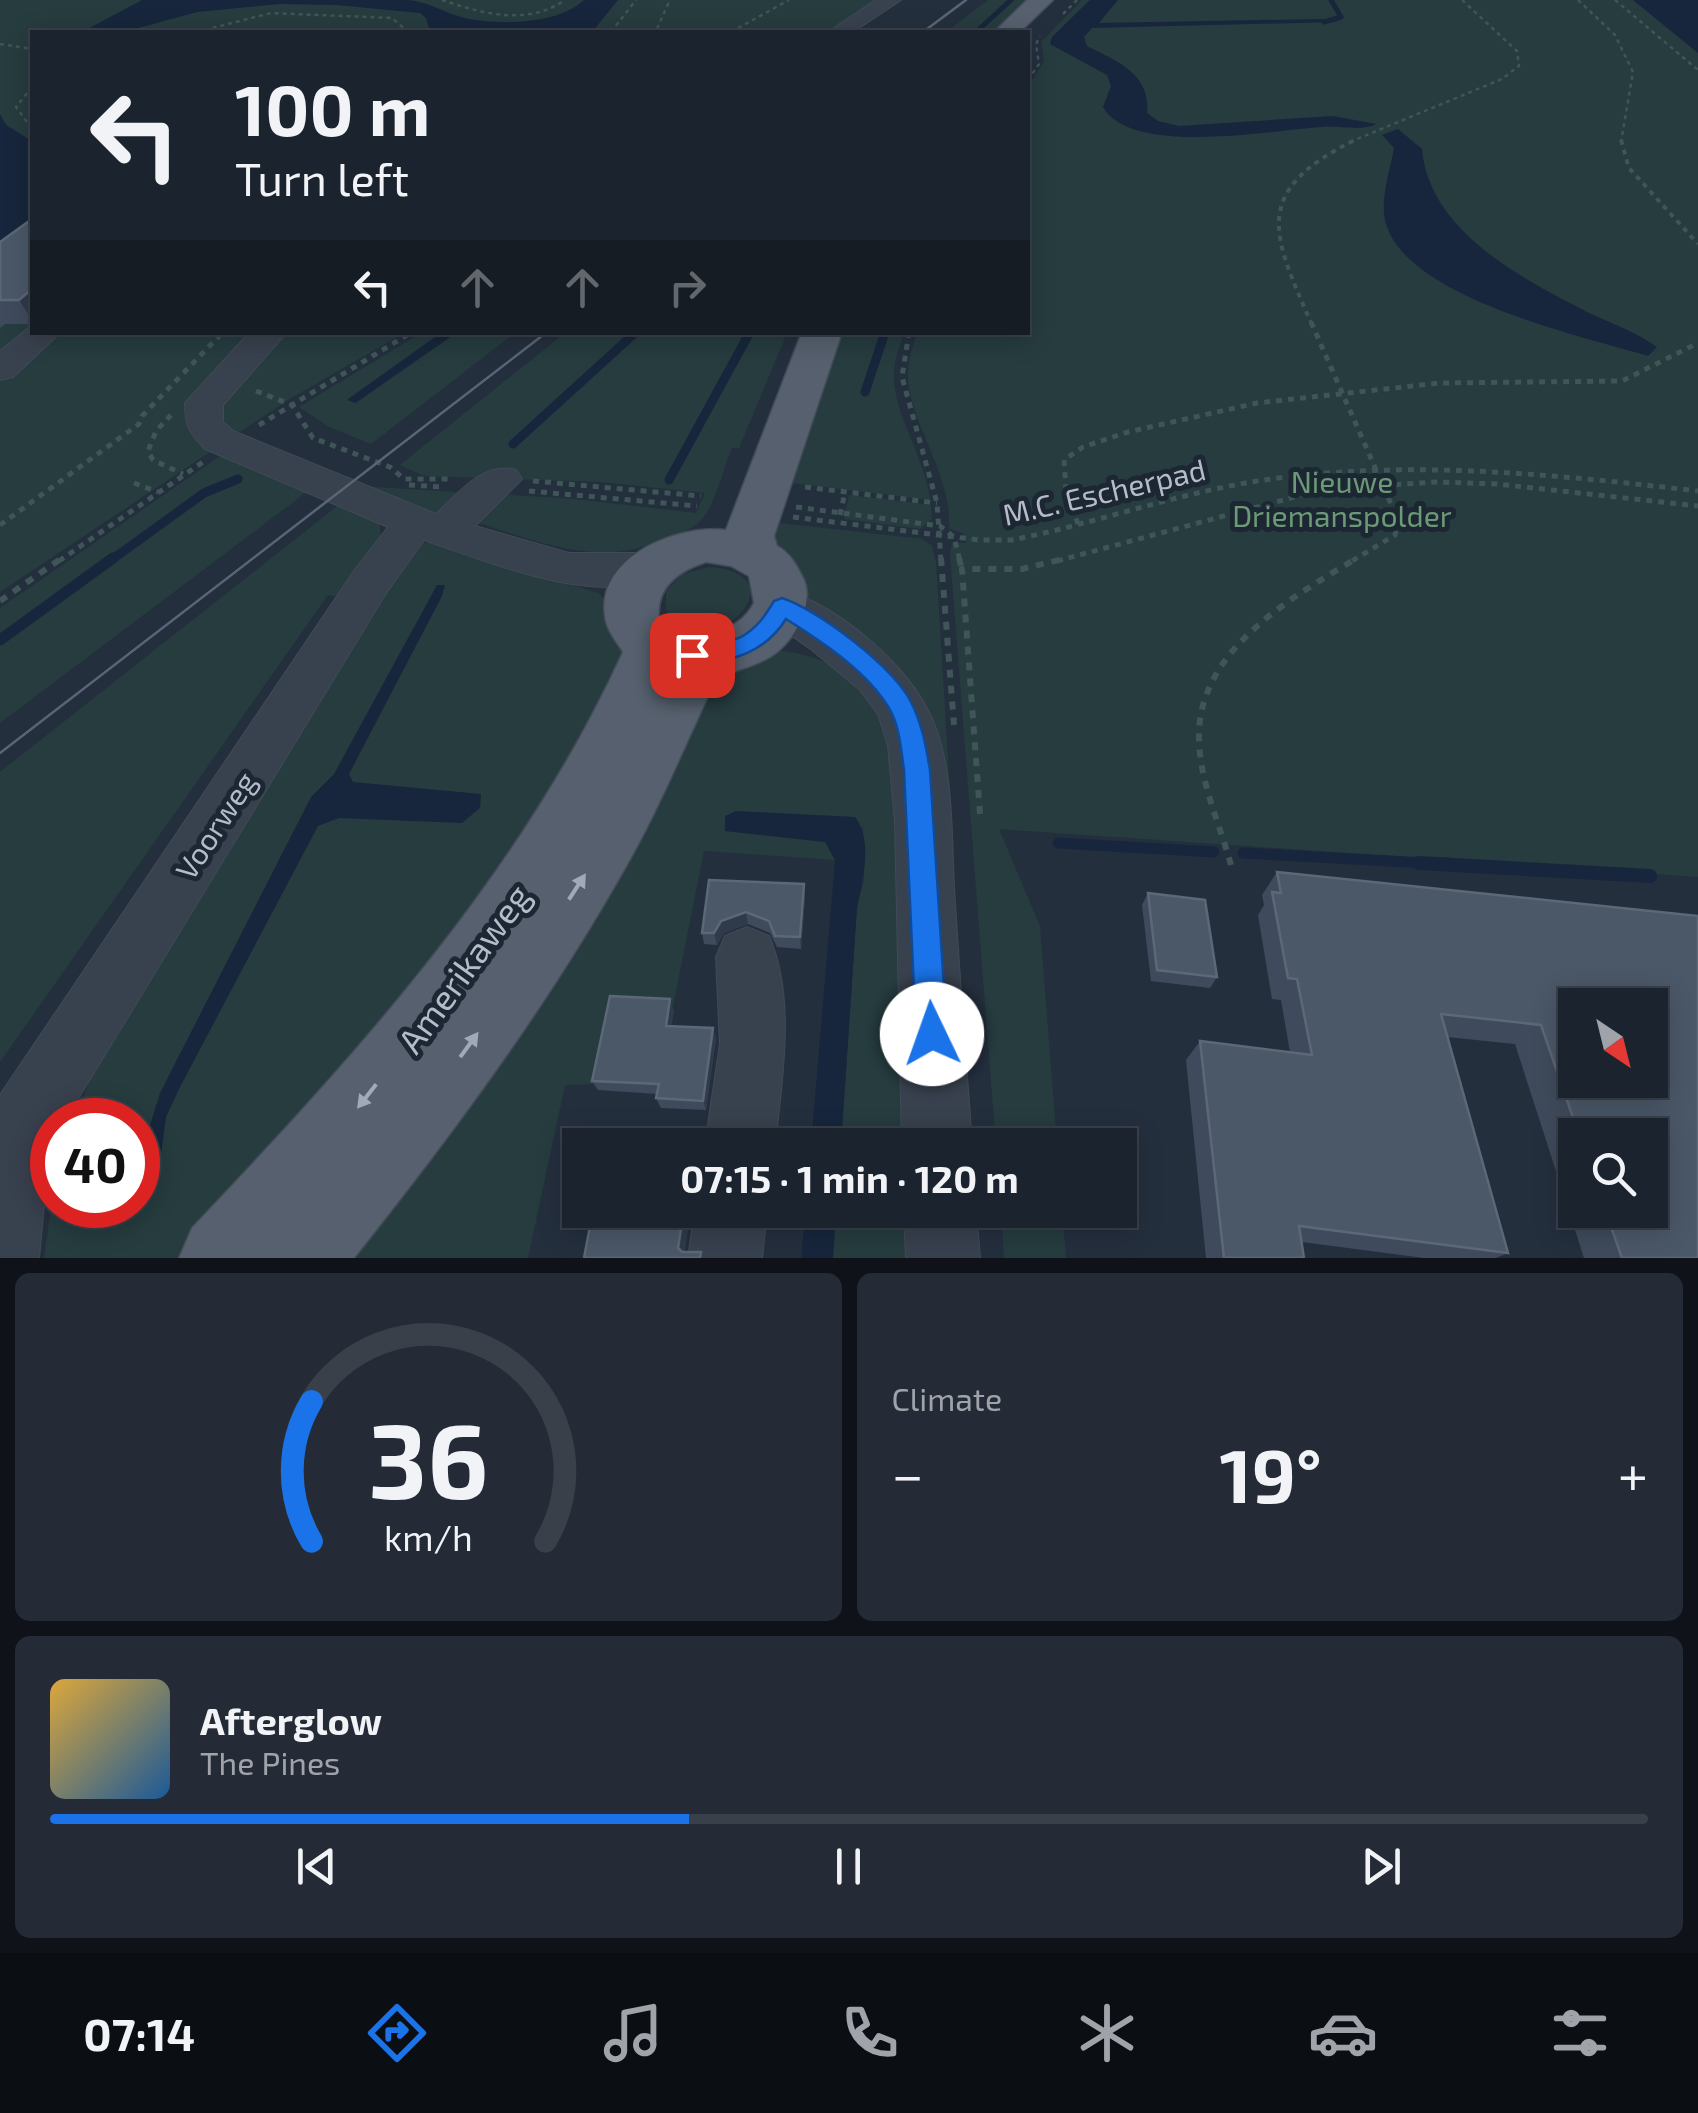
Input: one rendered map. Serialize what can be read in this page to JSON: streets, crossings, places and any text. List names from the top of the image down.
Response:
{
  "streets": {
    "main road": ["Amerikaweg"],
    "street": ["Voorweg"],
    "path": ["M.C. Escherpad"]
  },
  "parks": ["Nieuwe Driemanspolder"],
  "north": "bottom right",
  "page": {
    "turn": ["100 m", "Turn left"],
    "limit": "40",
    "trip": "07:15 · 1 min · 120 m",
    "tile": "Climate",
    "heat": ["−", "19°", "+"],
    "song": ["Afterglow", "The Pines"],
    "tabs": "07:14",
    "gauge": ["36", "km/h"]
  }
}
